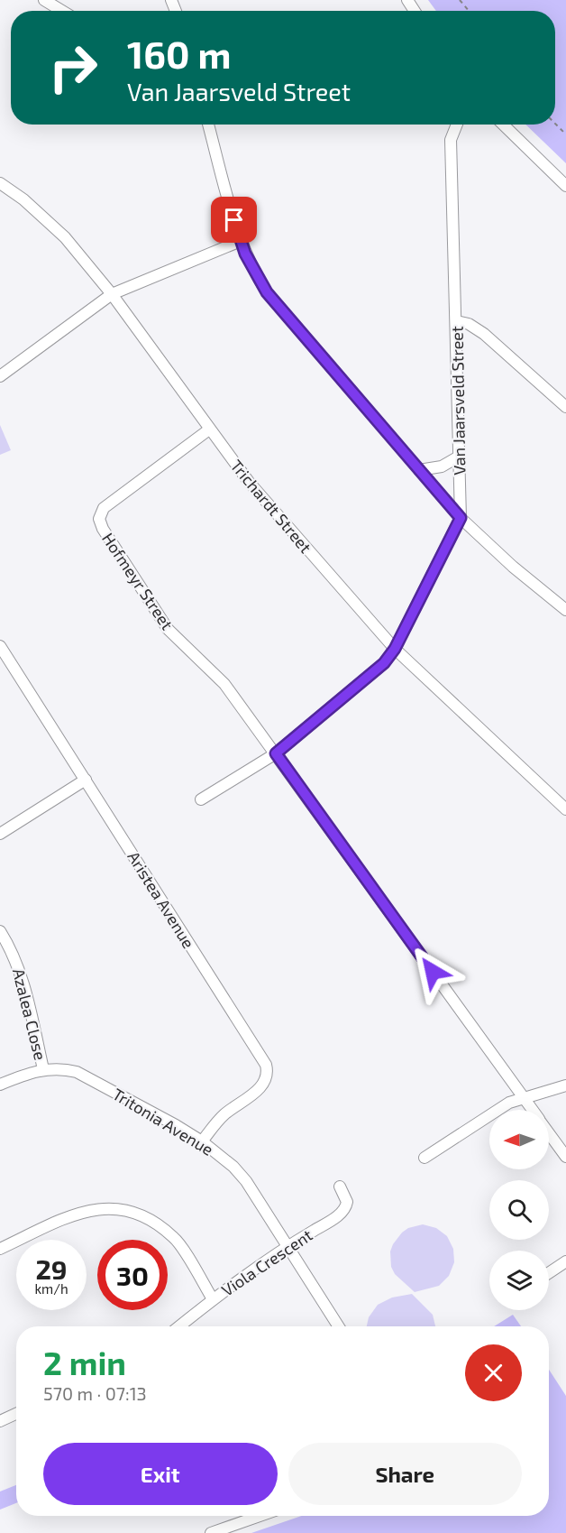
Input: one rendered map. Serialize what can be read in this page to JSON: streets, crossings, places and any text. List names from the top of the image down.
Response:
{
  "streets": {
    "street": [
      "Van Jaarsveld Street",
      "Trichardt Street",
      "Hofmeyr Street",
      "Aristea Avenue",
      "Azalea Close",
      "Tritonia Avenue",
      "Viola Crescent"
    ]
  },
  "crossings": [
    ["Van Jaarsveld Street", "Trichardt Street"],
    ["Van Jaarsveld Street", "Hofmeyr Street"],
    ["Trichardt Street", "Hofmeyr Street"],
    ["Aristea Avenue", "Tritonia Avenue"],
    ["Azalea Close", "Tritonia Avenue"],
    ["Tritonia Avenue", "Viola Crescent"]
  ],
  "north": "left",
  "page": {
    "turn": ["160 m", "Van Jaarsveld Street"],
    "speed": "29 km/h",
    "limit": "30",
    "heading": ["2 min", "570 m · 07:13"],
    "buttons": ["Exit", "Share"]
  }
}
